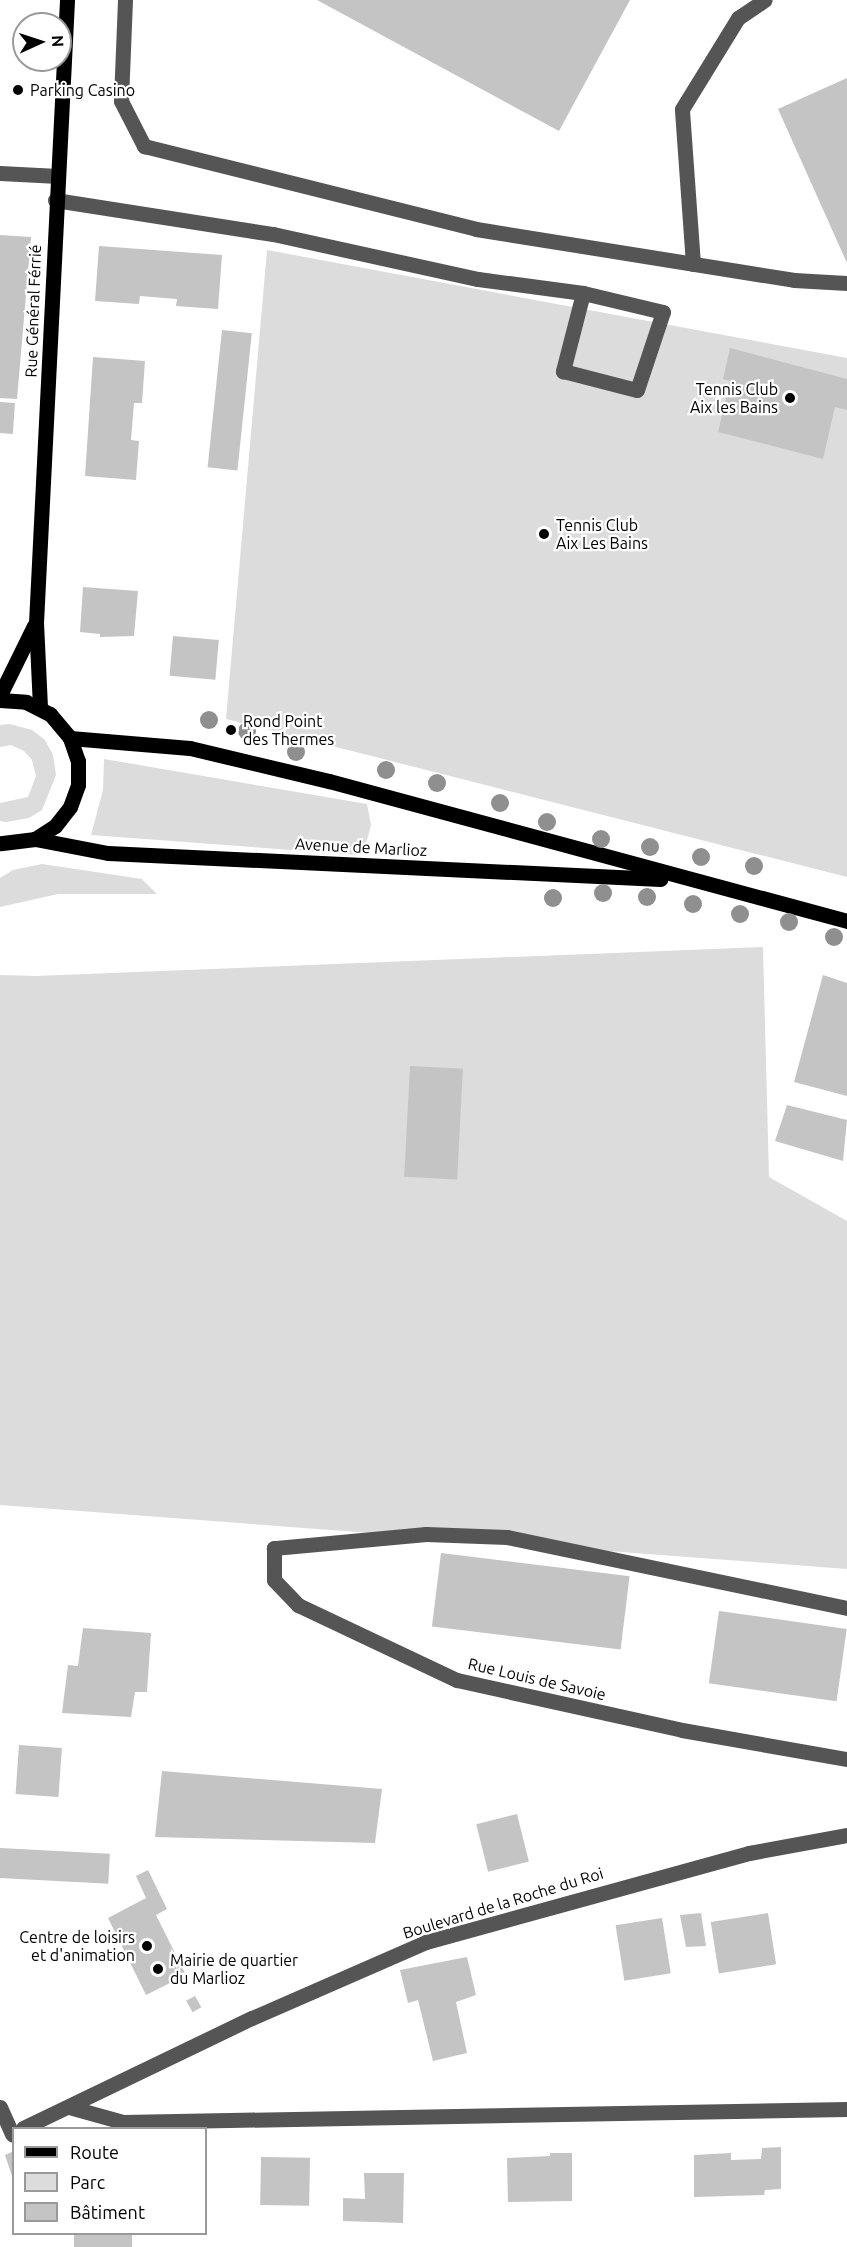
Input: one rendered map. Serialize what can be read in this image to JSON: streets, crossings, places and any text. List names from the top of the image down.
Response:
{
  "streets": {
    "main road": ["Rue Général Férrié", "Avenue de Marlioz"],
    "street": ["Rue Louis de Savoie", "Boulevard de la Roche du Roi"]
  },
  "places": [
    "Parking Casino",
    "Tennis Club Aix les Bains",
    "Tennis Club Aix Les Bains",
    "Rond Point des Thermes",
    "Centre de loisirs et d'animation",
    "Mairie de quartier du Marlioz"
  ],
  "legend": ["Route", "Parc", "Bâtiment"],
  "north": "right"
}
